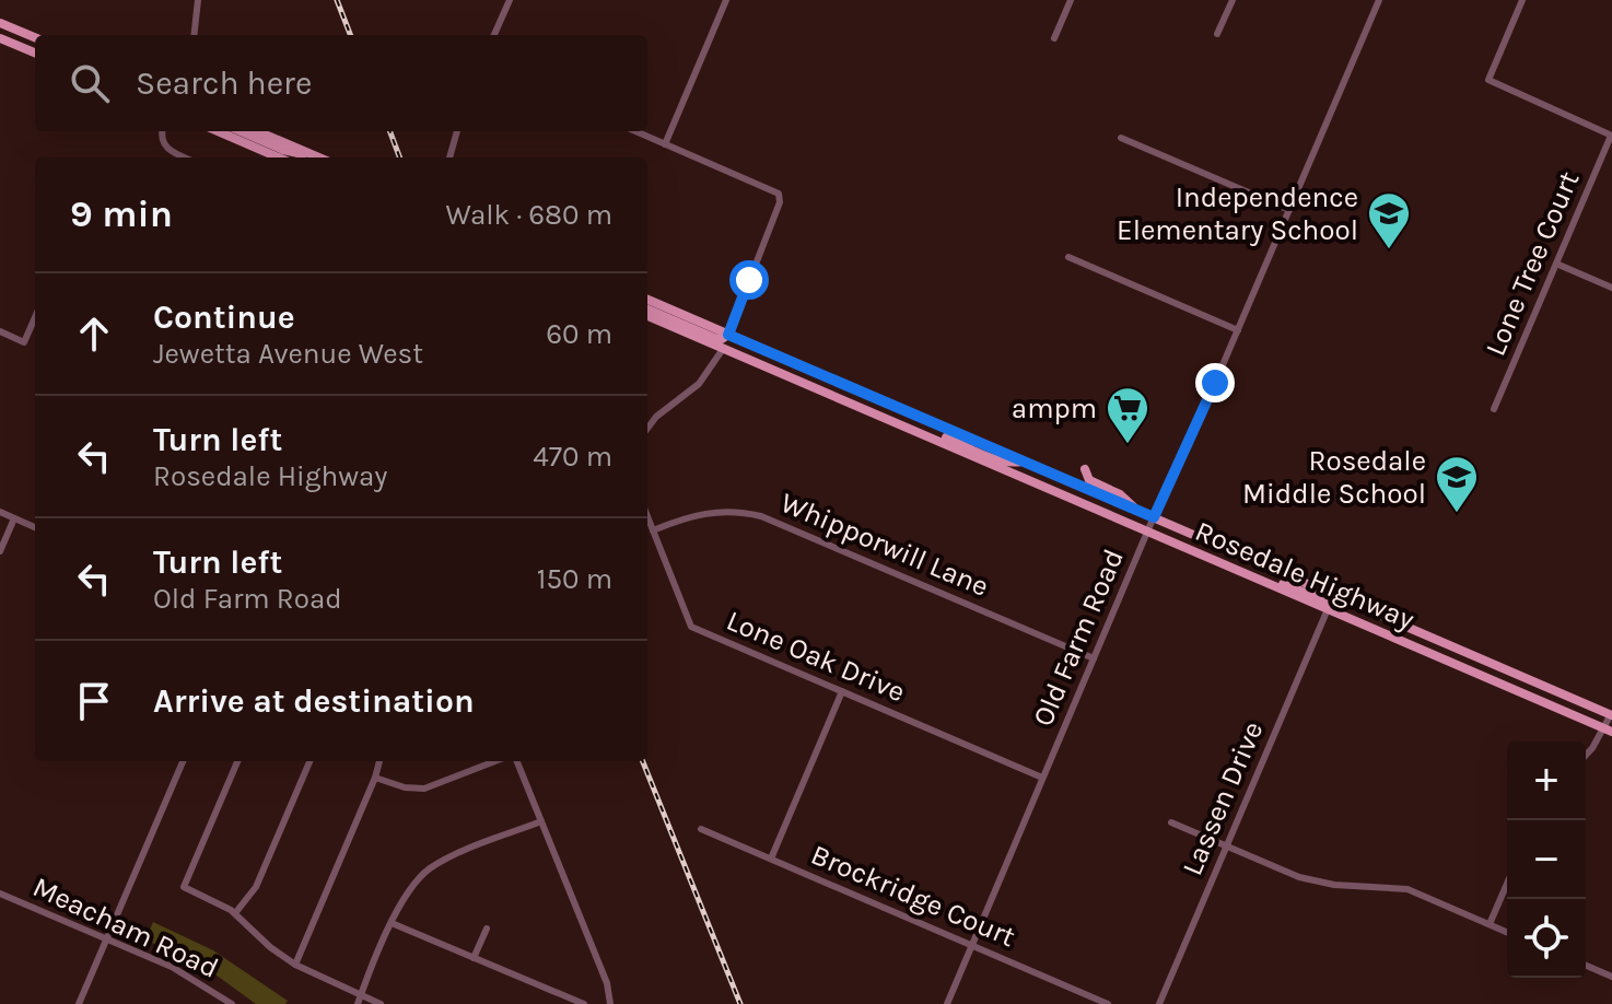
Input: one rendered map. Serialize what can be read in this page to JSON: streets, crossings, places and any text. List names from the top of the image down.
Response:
{
  "streets": {
    "main road": ["Rosedale Highway"],
    "street": [
      "Lone Tree Court",
      "Whipporwill Lane",
      "Old Farm Road",
      "Lone Oak Drive",
      "Lassen Drive",
      "Brockridge Court",
      "Meacham Road"
    ]
  },
  "crossings": [
    ["Whipporwill Lane", "Old Farm Road"],
    ["Whipporwill Lane", "Lone Oak Drive"],
    ["Rosedale Highway", "Old Farm Road"],
    ["Rosedale Highway", "Lassen Drive"],
    ["Old Farm Road", "Lone Oak Drive"],
    ["Old Farm Road", "Brockridge Court"]
  ],
  "places": {
    "school or university": ["Independence Elementary School", "Rosedale Middle School"],
    "supermarket": ["ampm"]
  },
  "page": {
    "search": "Search here",
    "heading": ["9 min", "Walk · 680 m"],
    "list": [
      ["Continue", "Jewetta Avenue West", "60 m"],
      ["Turn left", "Rosedale Highway", "470 m"],
      ["Turn left", "Old Farm Road", "150 m"],
      "Arrive at destination"
    ],
    "map_buttons": ["+", "−"]
  }
}
